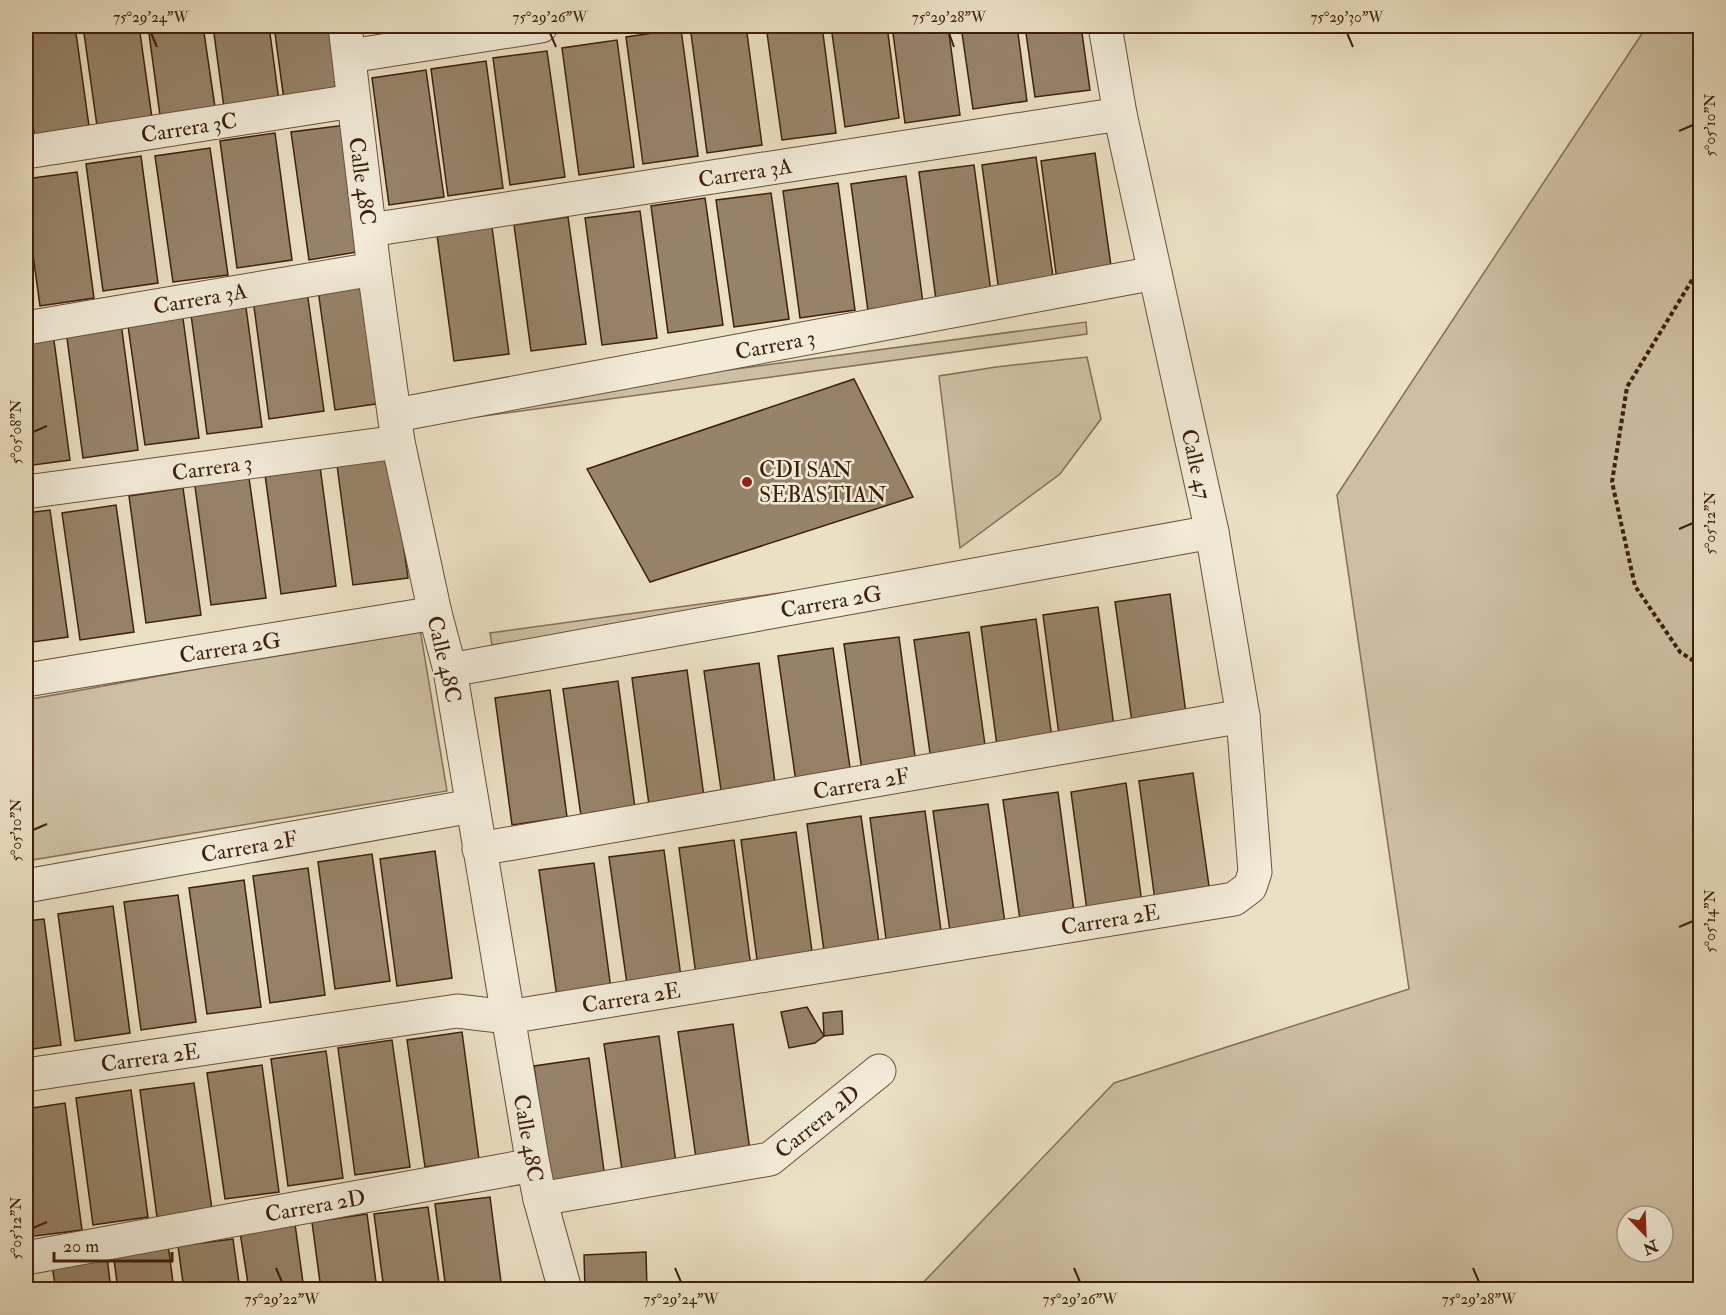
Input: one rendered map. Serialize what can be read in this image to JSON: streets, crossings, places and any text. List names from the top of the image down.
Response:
{
  "streets": {
    "street": [
      "Carrera 3C",
      "Carrera 3A",
      "Calle 48C",
      "Carrera 3",
      "Calle 47",
      "Carrera 2G",
      "Carrera 2F",
      "Carrera 2E",
      "Carrera 2D"
    ]
  },
  "crossings": [
    ["Carrera 3C", "Calle 48C"],
    ["Carrera 3A", "Calle 48C"],
    ["Carrera 3A", "Calle 47"],
    ["Calle 48C", "Carrera 3"],
    ["Calle 48C", "Carrera 2G"],
    ["Calle 48C", "Carrera 2F"],
    ["Calle 48C", "Carrera 2E"],
    ["Calle 48C", "Carrera 2D"],
    ["Carrera 3", "Calle 47"],
    ["Calle 47", "Carrera 2G"],
    ["Calle 47", "Carrera 2F"],
    ["Calle 47", "Carrera 2E"]
  ],
  "places": ["CDI SAN SEBASTIAN"],
  "scale_bar": "20 m",
  "north": "bottom right",
  "coordinates": [
    "75°29'24\"W",
    "75°29'26\"W",
    "75°29'28\"W",
    "75°29'30\"W",
    "5°05'10\"N",
    "5°05'08\"N",
    "5°05'12\"N",
    "5°05'14\"N",
    "75°29'22\"W"
  ]
}
